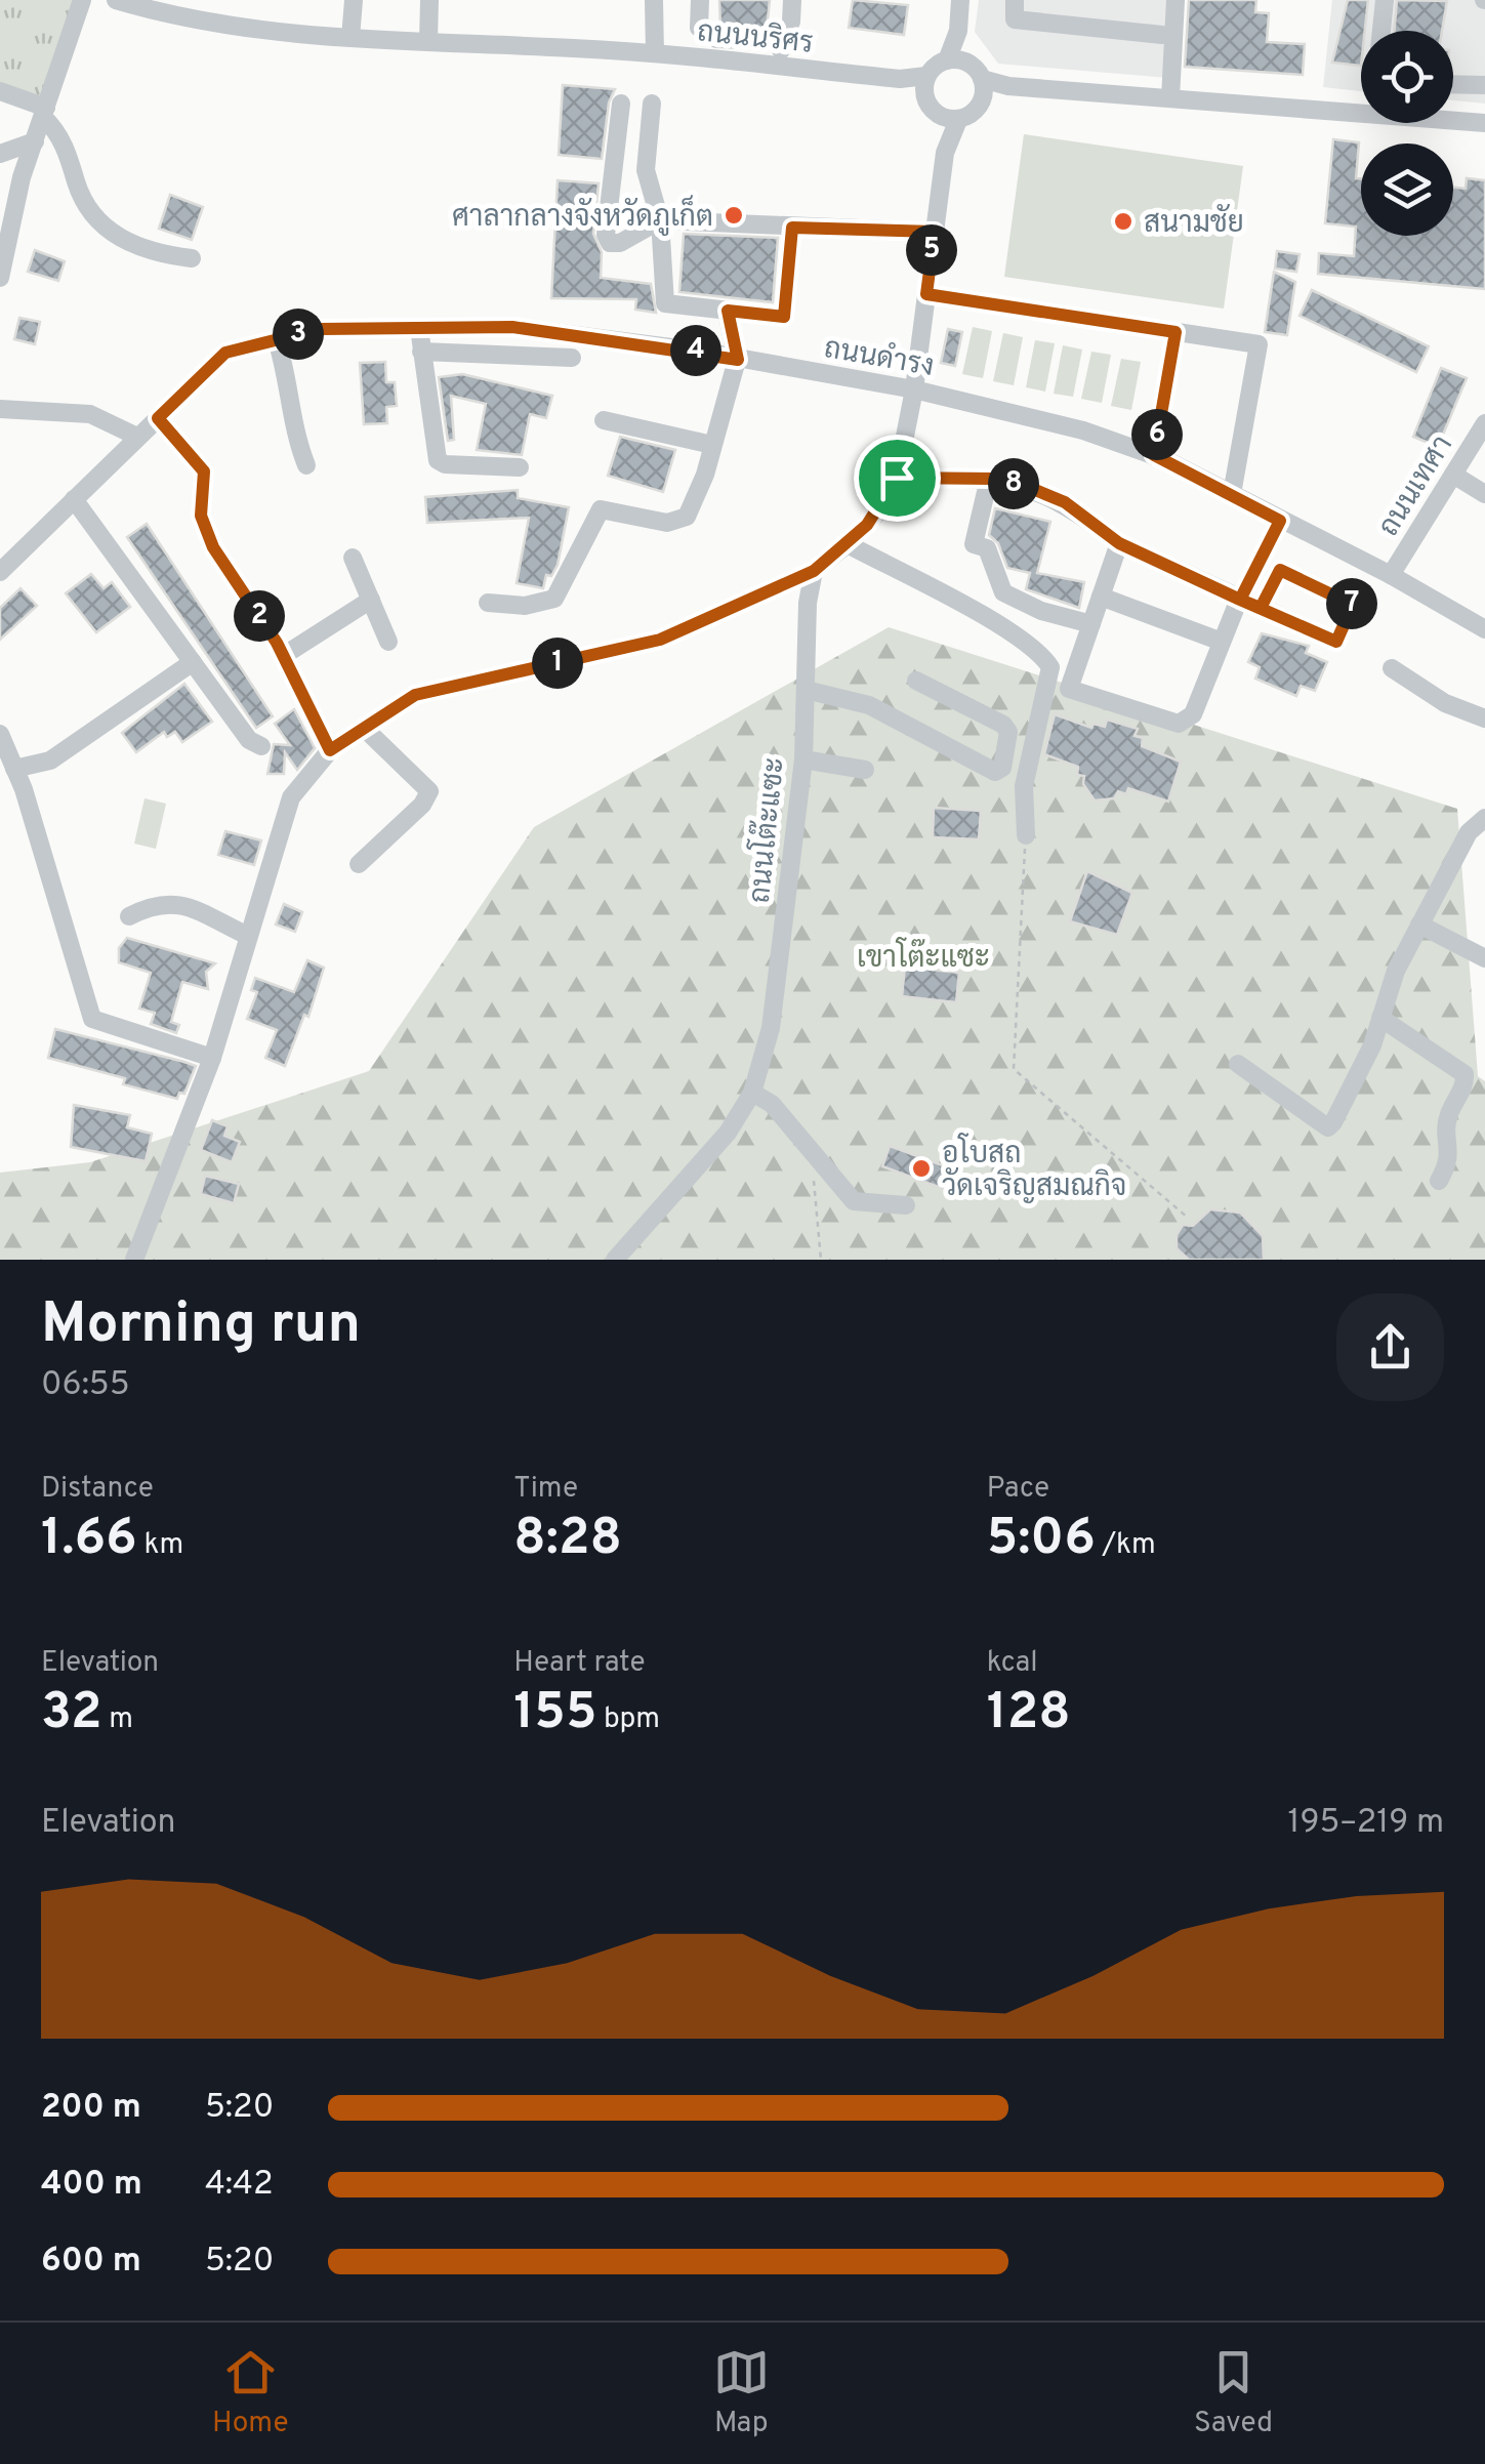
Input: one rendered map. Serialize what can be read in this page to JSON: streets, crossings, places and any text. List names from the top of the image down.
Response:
{
  "streets": {
    "street": [
      "ถนนนริศร",
      "ถนนดำรง",
      "ถนนเทศา",
      "ถนนโต๊ะแซะ"
    ]
  },
  "crossings": [
    ["ถนนดำรง", "ถนนเทศา"]
  ],
  "parks": ["เขาโต๊ะแซะ"],
  "places": ["ศาลากลางจังหวัดภูเก็ต", "สนามชัย", "อุโบสถ วัดเจริญสมณกิจ"],
  "page": {
    "pins": [
      "5",
      "3",
      "4",
      "6",
      "8",
      "7",
      "2",
      "1"
    ],
    "heading": ["Morning run", "06:55"],
    "stats": [
      ["Distance", "1.66 km"],
      ["Time", "8:28"],
      ["Pace", "5:06 /km"],
      ["Elevation", "32 m"],
      ["Heart rate", "155 bpm"],
      ["kcal", "128"]
    ],
    "chart": ["Elevation", "195–219 m"],
    "list": [
      {
        "name": "200 m",
        "note": "5:20"
      },
      {
        "name": "400 m",
        "note": "4:42"
      },
      {
        "name": "600 m",
        "note": "5:20"
      }
    ],
    "tabs": ["Home", "Map", "Saved"]
  }
}
